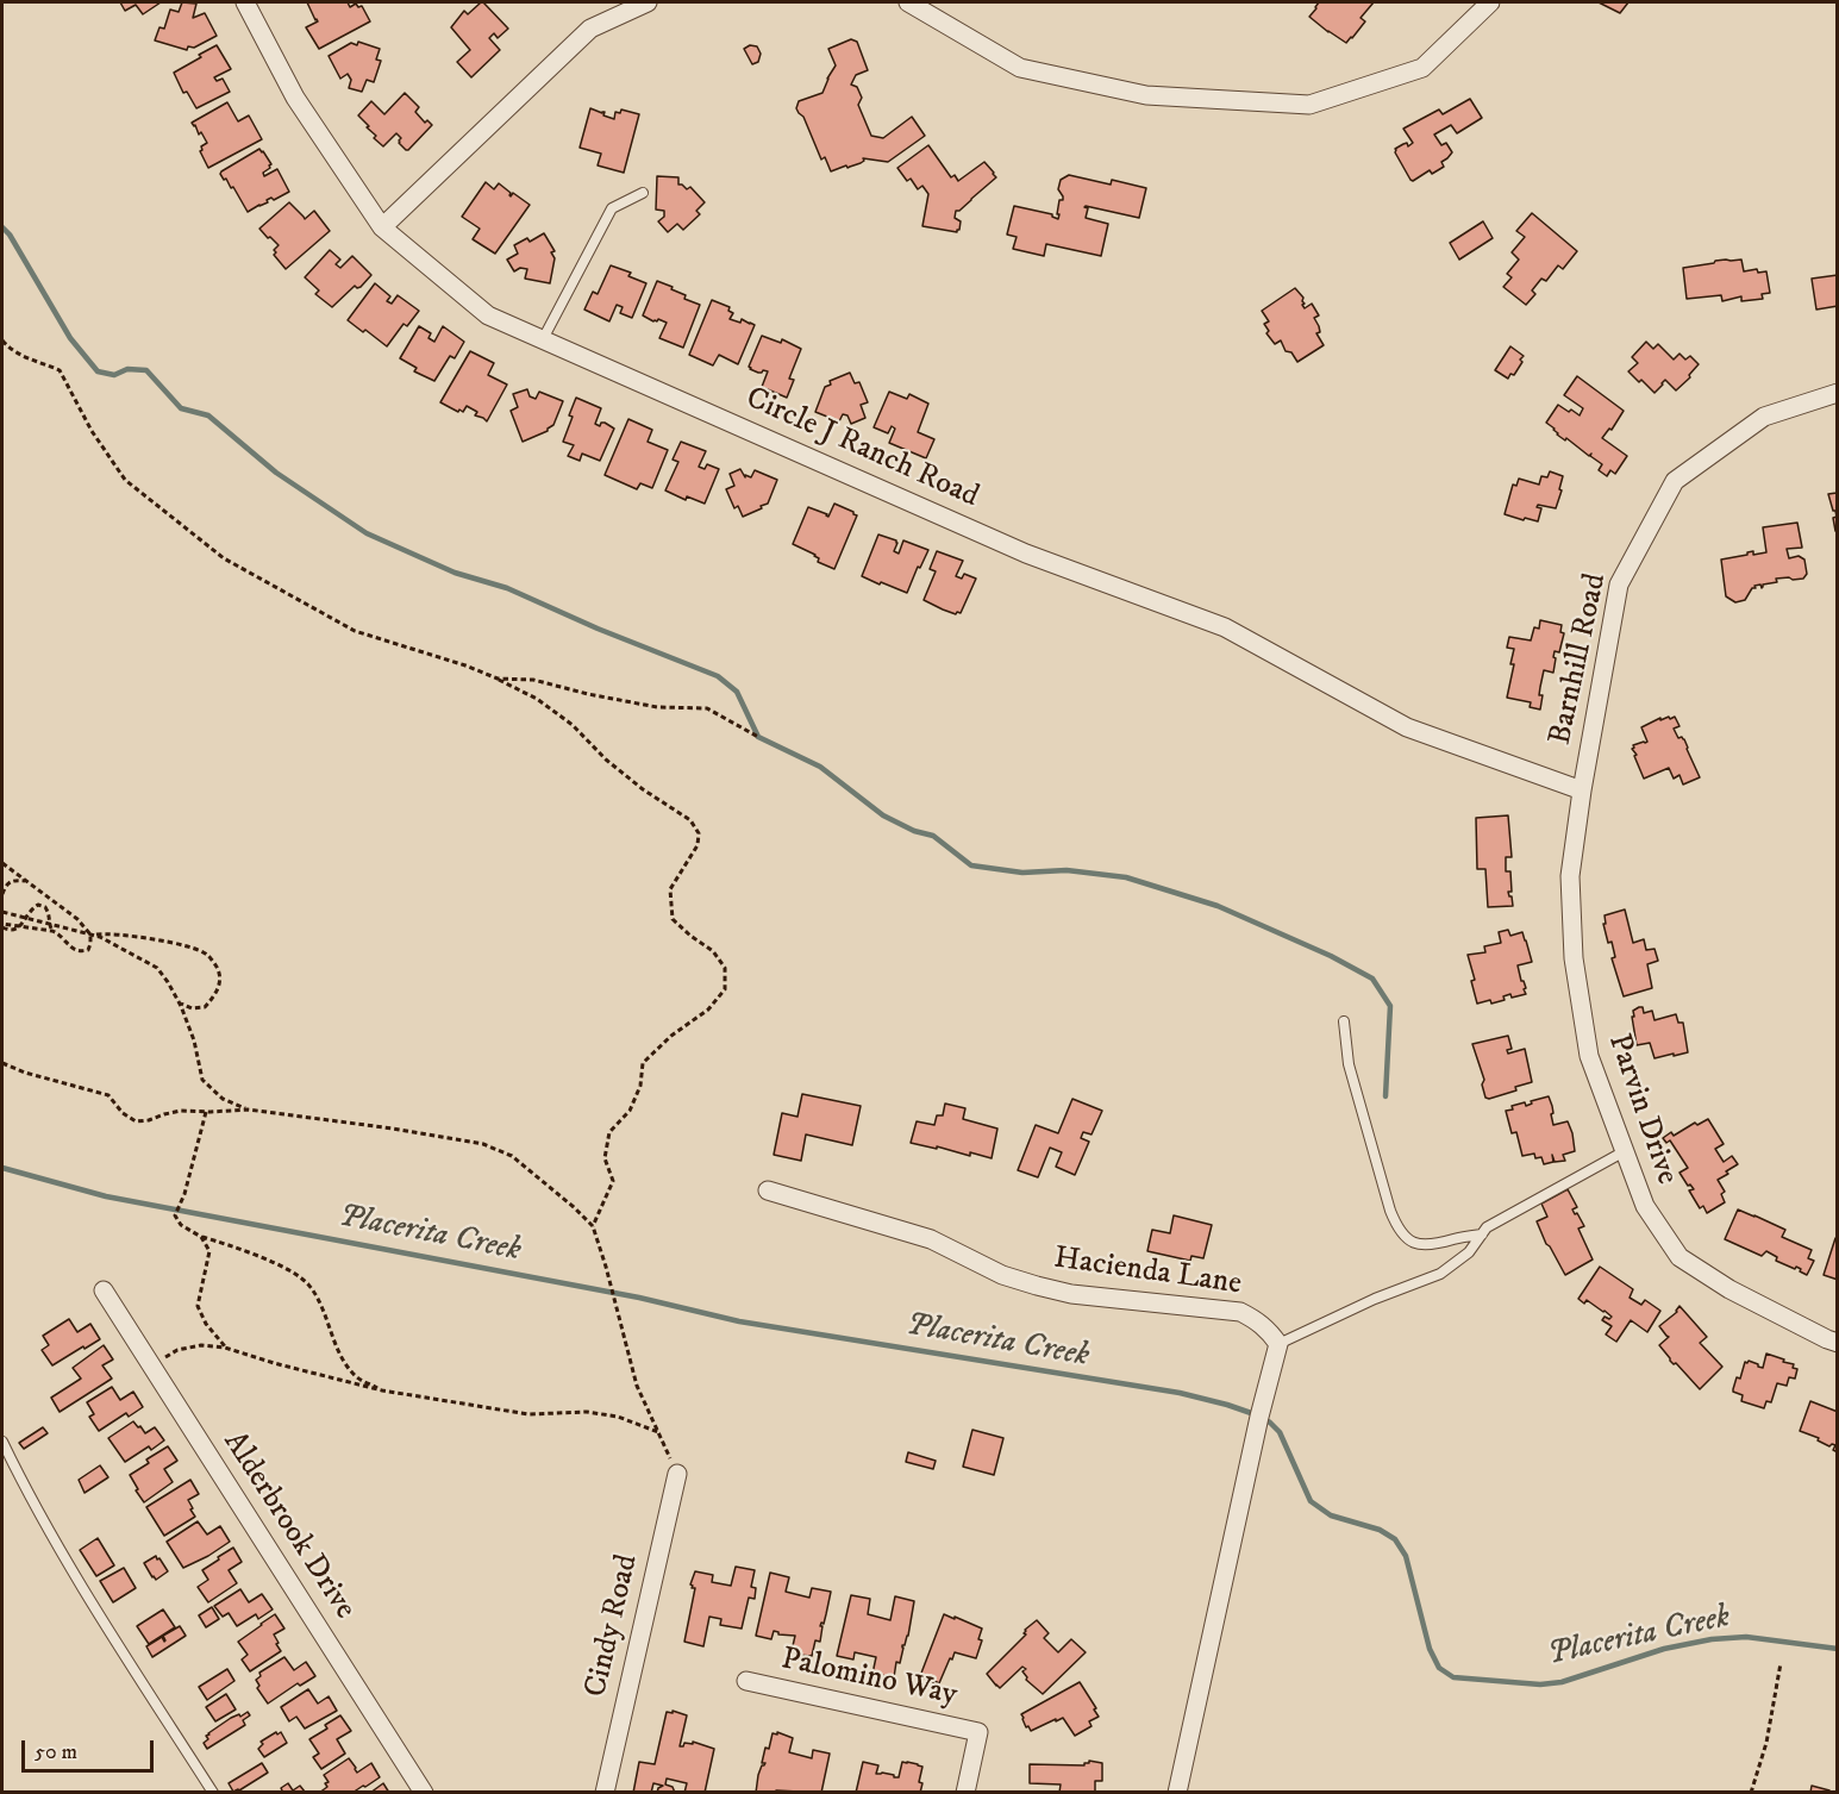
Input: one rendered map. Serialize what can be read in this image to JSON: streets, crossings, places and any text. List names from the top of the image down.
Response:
{
  "streets": {
    "street": [
      "Circle J Ranch Road",
      "Barnhill Road",
      "Parvin Drive",
      "Hacienda Lane",
      "Alderbrook Drive",
      "Cindy Road",
      "Palomino Way"
    ]
  },
  "crossings": [
    ["Circle J Ranch Road", "Barnhill Road"],
    ["Circle J Ranch Road", "Parvin Drive"],
    ["Barnhill Road", "Parvin Drive"]
  ],
  "water": ["Placerita Creek"],
  "scale_bar": "50 m"
}
